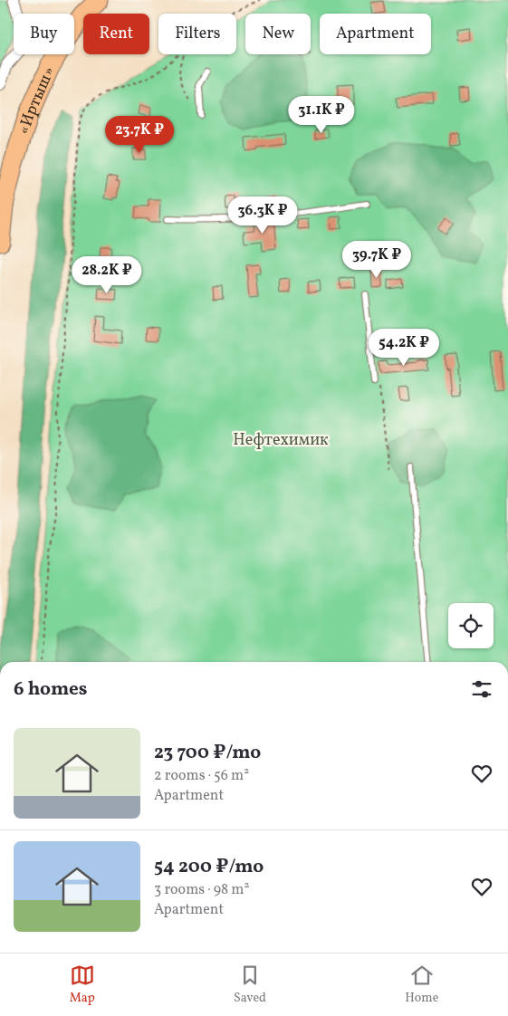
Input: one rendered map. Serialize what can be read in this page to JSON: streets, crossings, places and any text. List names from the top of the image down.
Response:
{
  "streets": {
    "main road": ["«Иртыш»"]
  },
  "parks": ["Нефтехимик"],
  "page": {
    "chip": [
      "Buy",
      "Rent",
      "Filters",
      "New",
      "Apartment"
    ],
    "price": [
      "31.1K ₽",
      "23.7K ₽",
      "36.3K ₽",
      "39.7K ₽",
      "28.2K ₽",
      "54.2K ₽"
    ],
    "heading": "6 homes",
    "list": [
      {
        "name": "23 700 ₽/mo",
        "note": "2 rooms · 56 m² · Apartment"
      },
      {
        "name": "54 200 ₽/mo",
        "note": "3 rooms · 98 m² · Apartment"
      }
    ],
    "tabs": ["Map", "Saved", "Home"]
  }
}
